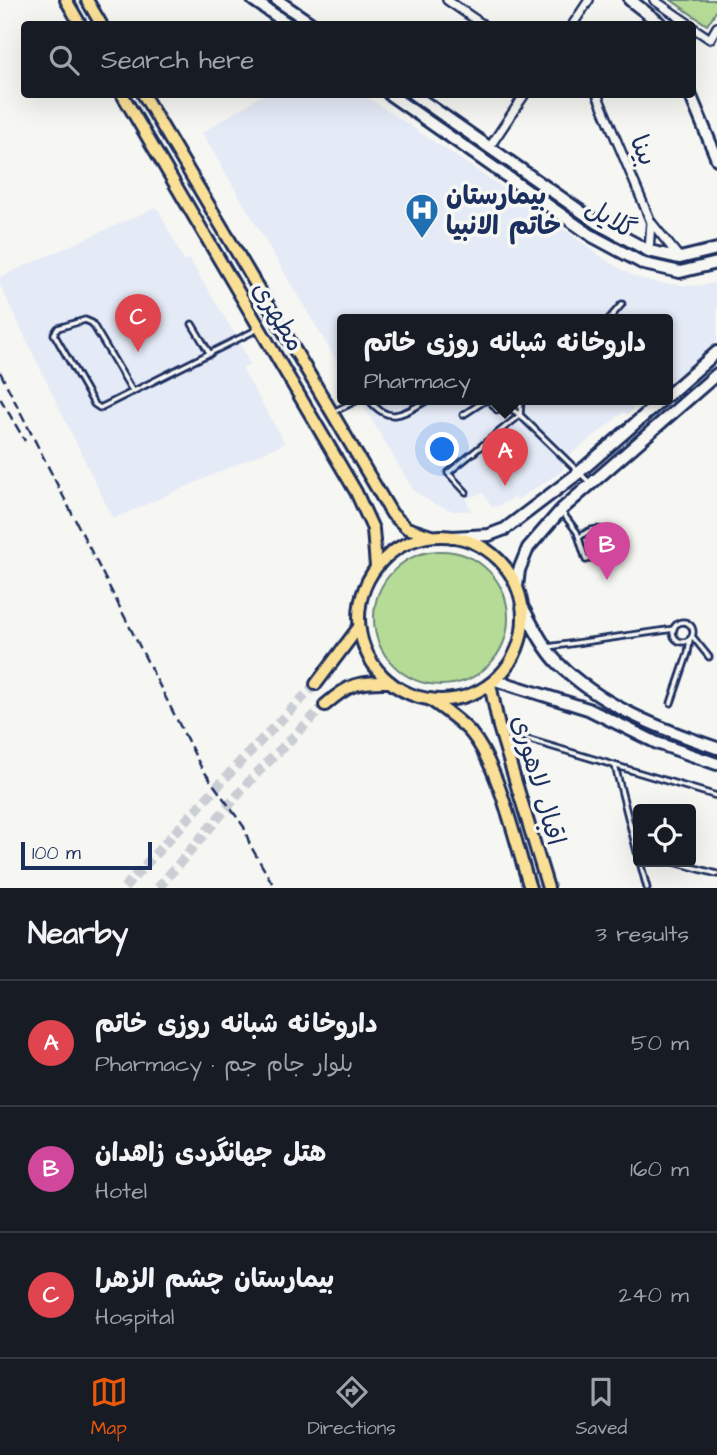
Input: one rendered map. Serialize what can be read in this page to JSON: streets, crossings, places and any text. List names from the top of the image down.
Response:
{
  "streets": {
    "main road": ["گلایل", "مطهری", "اقبال لاهوری"],
    "street": ["بینا"]
  },
  "crossings": [
    ["مطهری", "اقبال لاهوری"]
  ],
  "places": {
    "hospital": ["بیمارستان خاتم الانبیا"]
  },
  "scale_bar": "100 m",
  "page": {
    "search": "Search here",
    "pins": ["C", "A", "B"],
    "popup": ["داروخانه شبانه روزی خاتم", "Pharmacy"],
    "scale": "100 m",
    "heading": ["Nearby", "3 results"],
    "list": [
      {
        "mark": "A",
        "name": "داروخانه شبانه روزی خاتم",
        "note": "Pharmacy · بلوار جام جم",
        "value": "50 m"
      },
      {
        "mark": "B",
        "name": "هتل جهانگردی زاهدان",
        "note": "Hotel",
        "value": "160 m"
      },
      {
        "mark": "C",
        "name": "بیمارستان چشم الزهرا",
        "note": "Hospital",
        "value": "240 m"
      }
    ],
    "nav": ["Map", "Directions", "Saved"]
  }
}
